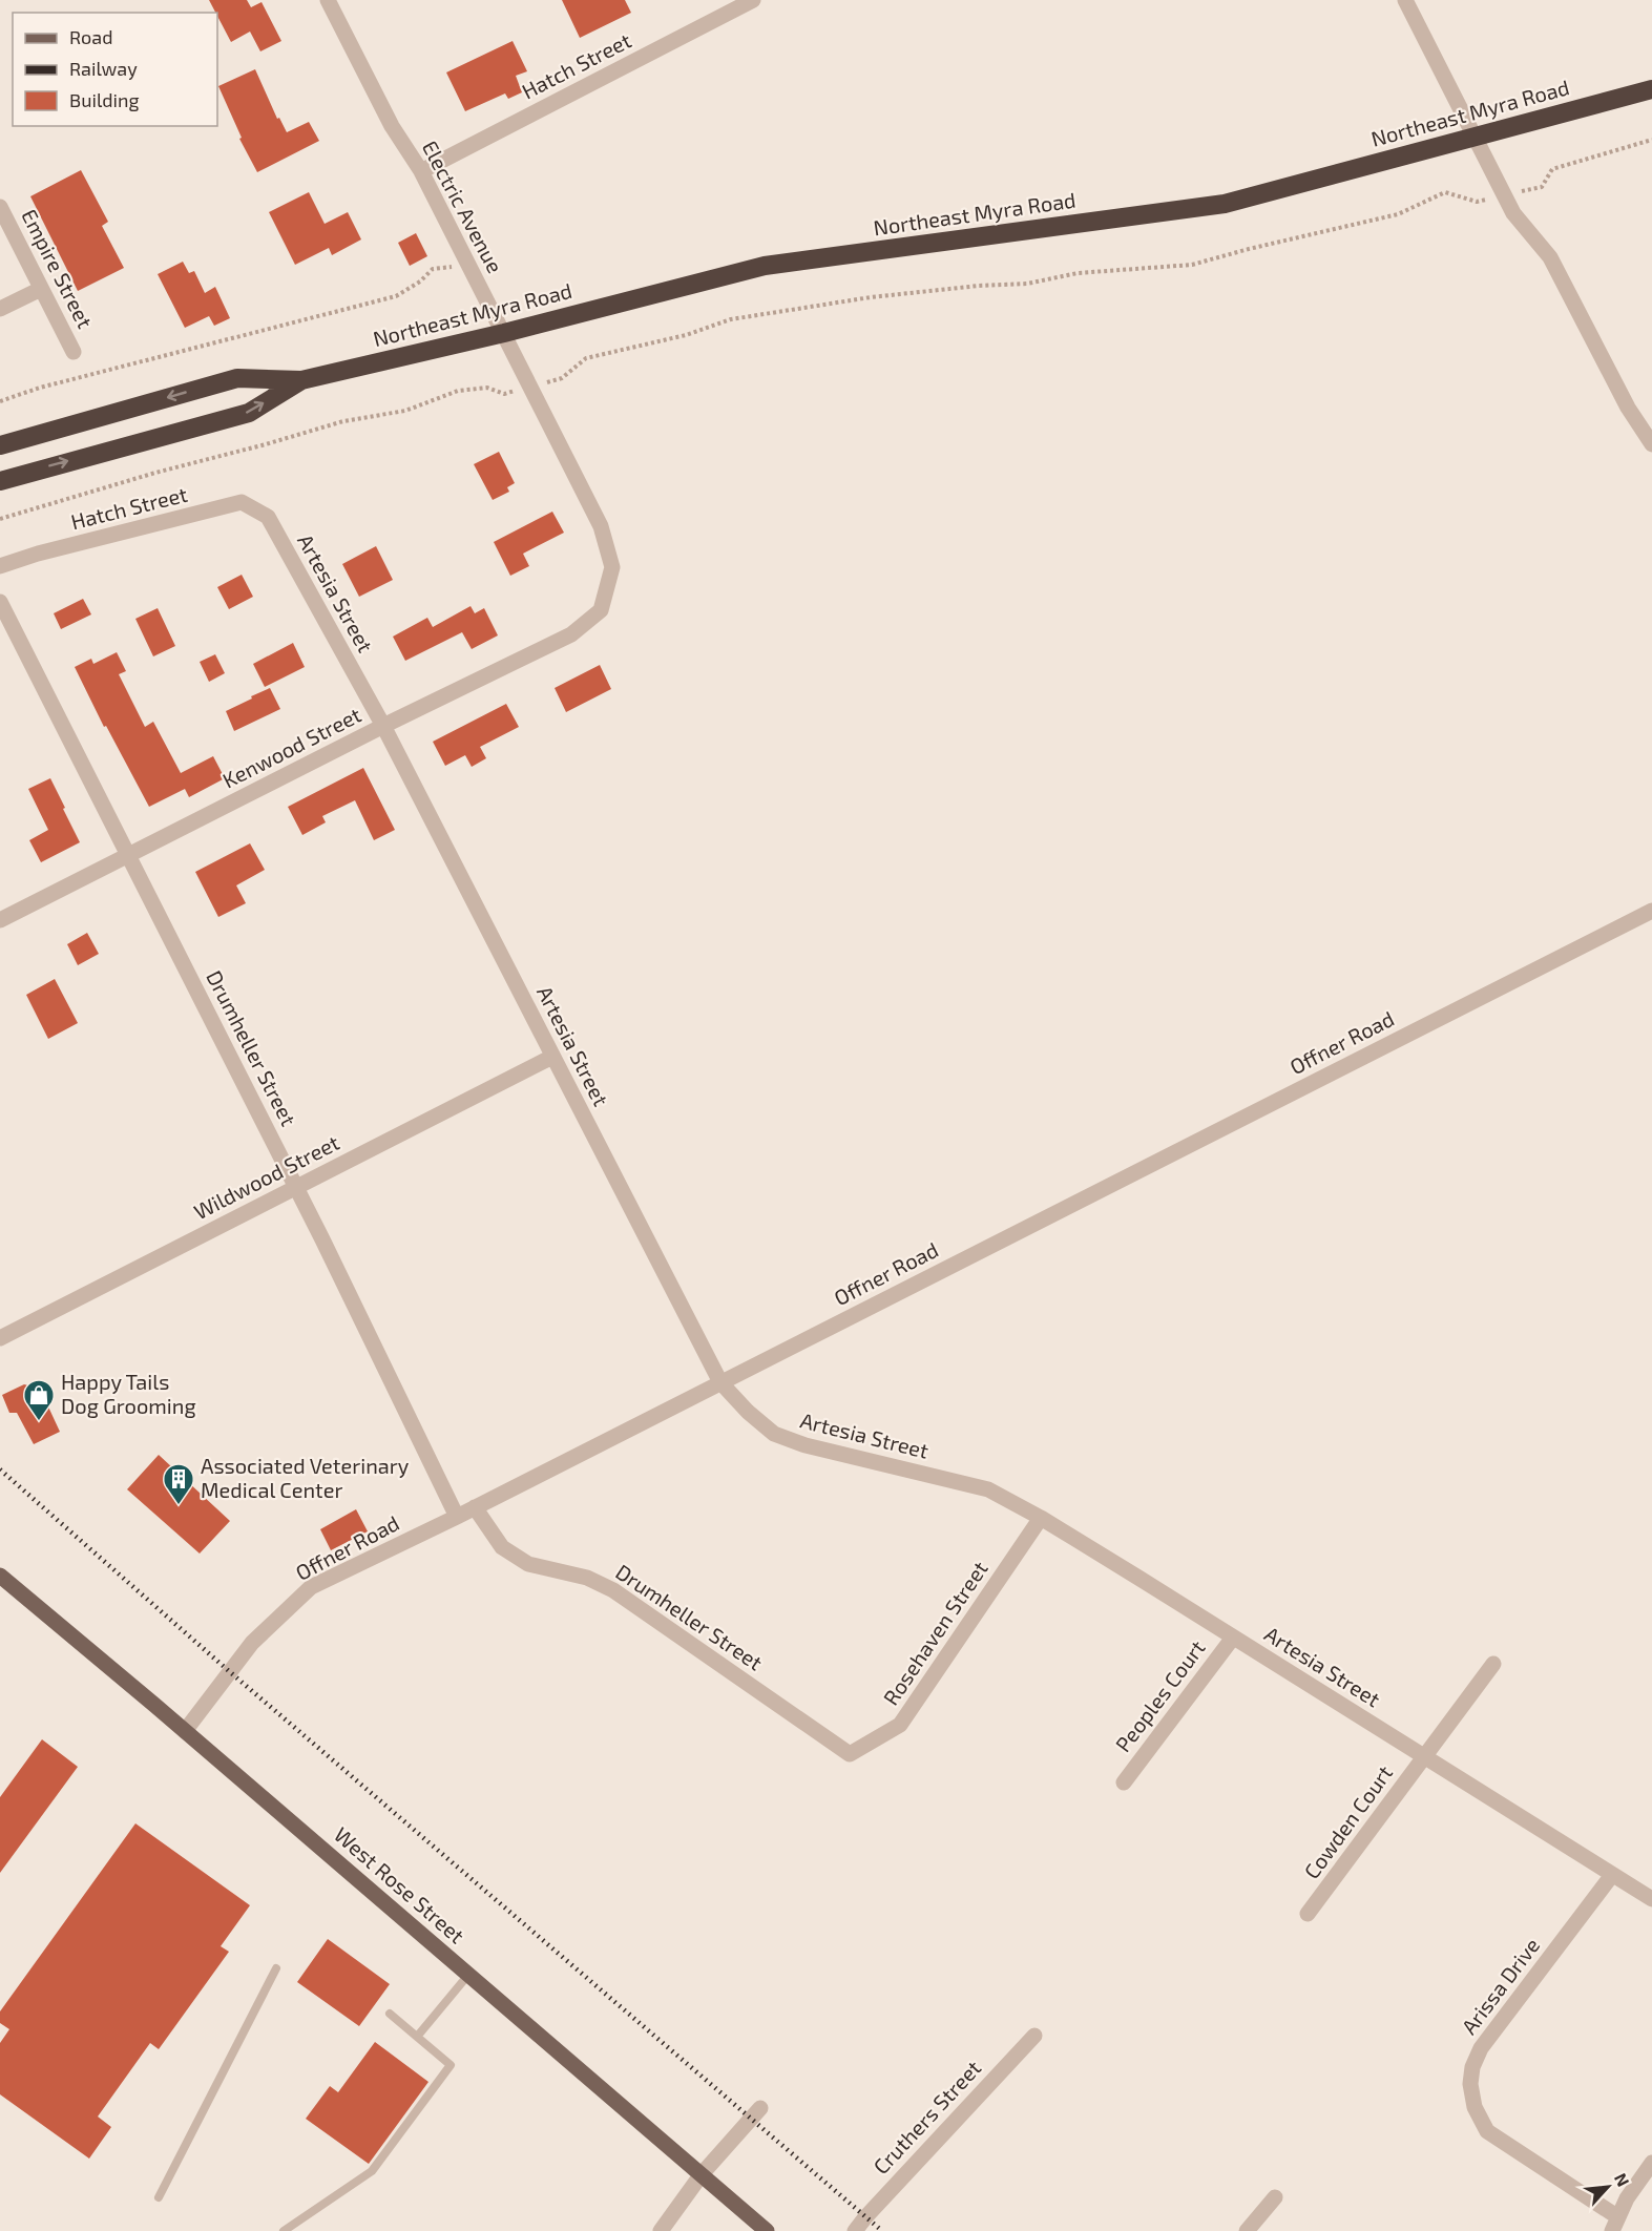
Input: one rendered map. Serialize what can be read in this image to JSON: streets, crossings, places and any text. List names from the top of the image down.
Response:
{
  "streets": {
    "highway": ["Northeast Myra Road"],
    "main road": ["West Rose Street"],
    "street": [
      "Hatch Street",
      "Electric Avenue",
      "Empire Street",
      "Artesia Street",
      "Kenwood Street",
      "Offner Road",
      "Drumheller Street",
      "Wildwood Street",
      "Rosehaven Street",
      "Peoples Court",
      "Cowden Court",
      "Arissa Drive",
      "Cruthers Street"
    ]
  },
  "crossings": [
    ["Hatch Street", "Electric Avenue"],
    ["Hatch Street", "Artesia Street"],
    ["Northeast Myra Road", "Electric Avenue"],
    ["Electric Avenue", "Kenwood Street"],
    ["Artesia Street", "Kenwood Street"],
    ["Artesia Street", "Offner Road"],
    ["Artesia Street", "Wildwood Street"],
    ["Artesia Street", "Rosehaven Street"],
    ["Artesia Street", "Peoples Court"],
    ["Artesia Street", "Cowden Court"],
    ["Artesia Street", "Arissa Drive"],
    ["Kenwood Street", "Drumheller Street"],
    ["Offner Road", "Drumheller Street"],
    ["Offner Road", "West Rose Street"],
    ["Drumheller Street", "Wildwood Street"],
    ["Drumheller Street", "Rosehaven Street"]
  ],
  "places": {
    "shop": ["Happy Tails Dog Grooming"],
    "building": ["Associated Veterinary Medical Center"]
  },
  "legend": ["Road", "Railway", "Building"],
  "north": "top right"
}
